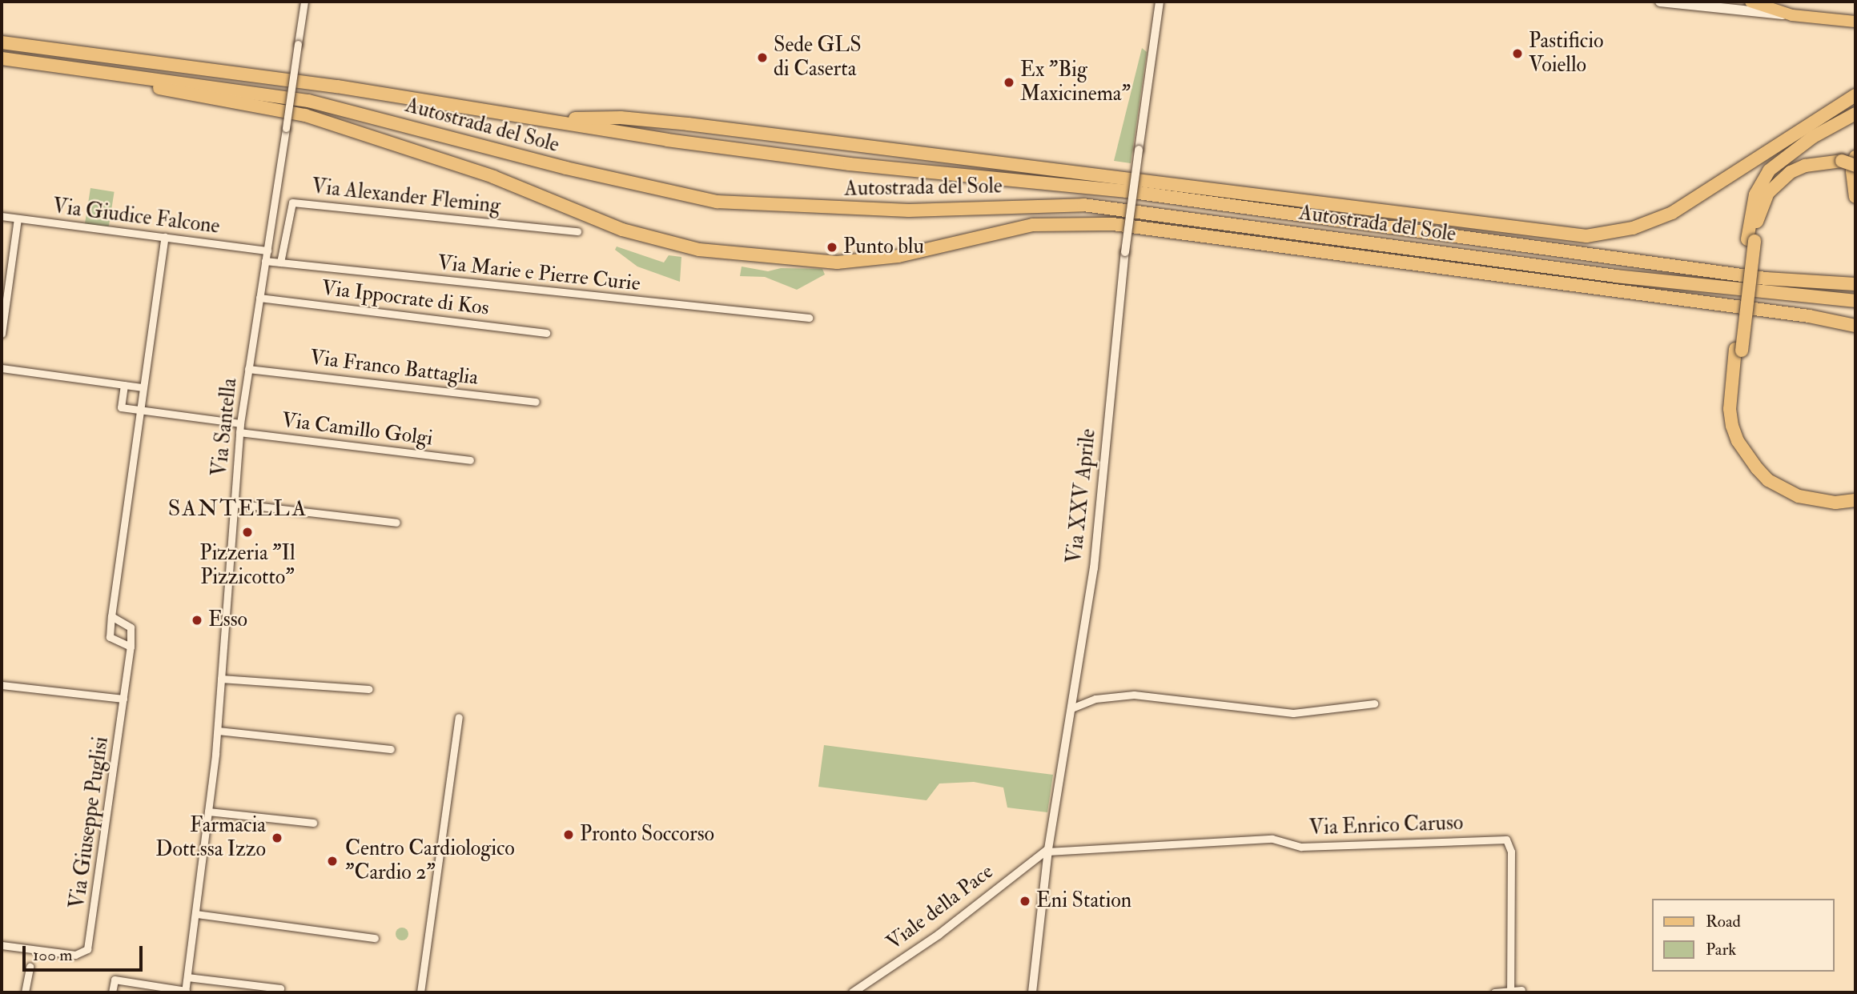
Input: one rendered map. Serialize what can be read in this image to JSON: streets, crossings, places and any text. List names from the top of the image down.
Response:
{
  "streets": {
    "highway": ["Autostrada del Sole"],
    "street": [
      "Via Alexander Fleming",
      "Via Giudice Falcone",
      "Via Marie e Pierre Curie",
      "Via Ippocrate di Kos",
      "Via Franco Battaglia",
      "Via Santella",
      "Via Camillo Golgi",
      "Via XXV Aprile",
      "Via Giuseppe Puglisi",
      "Via Enrico Caruso",
      "Viale della Pace"
    ]
  },
  "crossings": [
    ["Via Alexander Fleming", "Via Marie e Pierre Curie"],
    ["Via Giudice Falcone", "Via Santella"],
    ["Via Marie e Pierre Curie", "Via Santella"],
    ["Via Ippocrate di Kos", "Via Santella"],
    ["Via Franco Battaglia", "Via Santella"],
    ["Via Santella", "Via Camillo Golgi"],
    ["Via XXV Aprile", "Via Enrico Caruso"],
    ["Via XXV Aprile", "Viale della Pace"],
    ["Via Enrico Caruso", "Viale della Pace"]
  ],
  "districts": ["SANTELLA"],
  "places": [
    "Pastificio Voiello",
    "Sede GLS di Caserta",
    "Ex \"Big Maxicinema\"",
    "Punto blu",
    "Pizzeria \"Il Pizzicotto\"",
    "Esso",
    "Pronto Soccorso",
    "Farmacia Dott.ssa Izzo",
    "Centro Cardiologico \"Cardio 2\"",
    "Eni Station"
  ],
  "legend": ["Road", "Park"],
  "scale_bar": "100 m"
}
